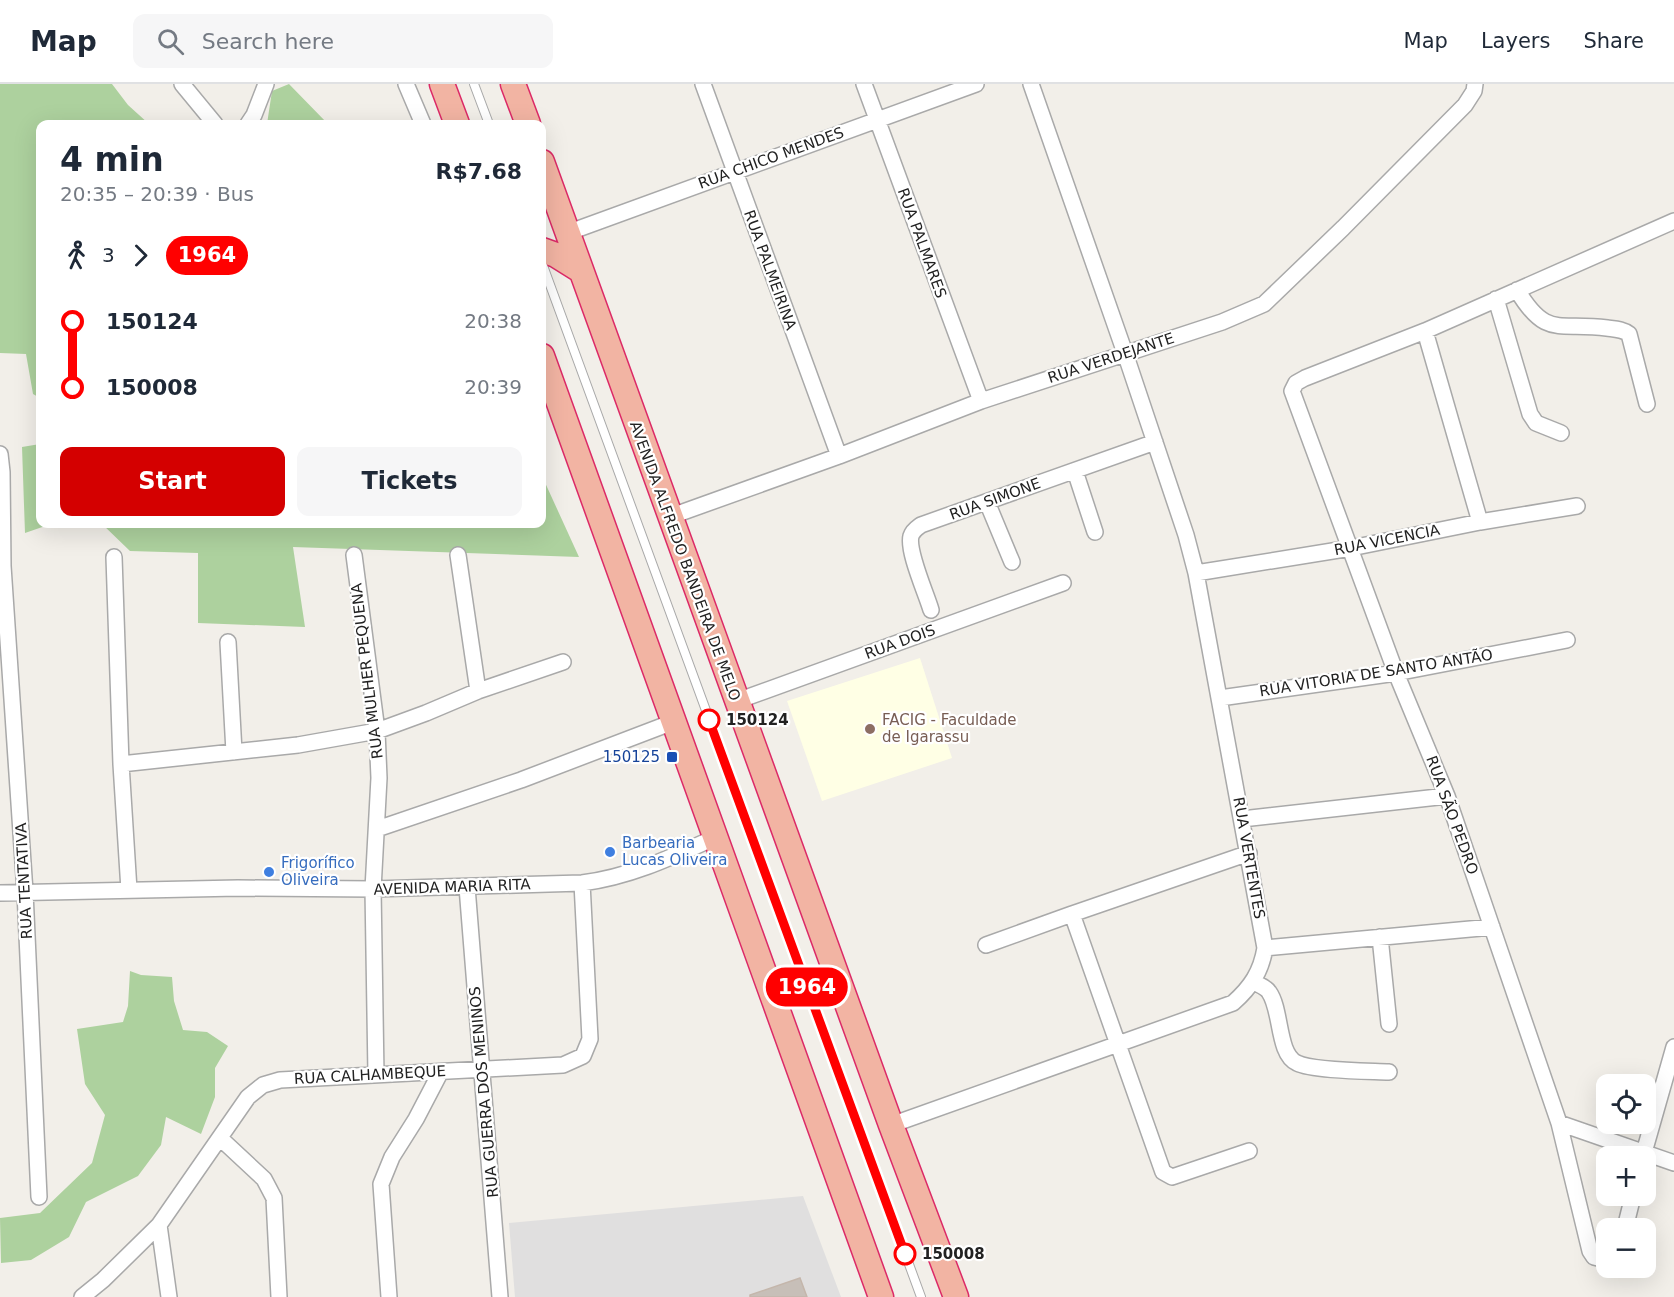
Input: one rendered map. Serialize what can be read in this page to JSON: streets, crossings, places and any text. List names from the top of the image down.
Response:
{
  "streets": {
    "highway": ["AVENIDA ALFREDO BANDEIRA DE MELO"],
    "street": [
      "RUA CHICO MENDES",
      "RUA PALMARES",
      "RUA PALMEIRINA",
      "RUA VERDEJANTE",
      "RUA SIMONE",
      "RUA VICENCIA",
      "RUA DOIS",
      "RUA MULHER PEQUENA",
      "RUA VITORIA DE SANTO ANTÃO",
      "RUA SÃO PEDRO",
      "RUA VERTENTES",
      "RUA TENTATIVA",
      "AVENIDA MARIA RITA",
      "RUA CALHAMBEQUE",
      "RUA GUERRA DOS MENINOS"
    ]
  },
  "crossings": [
    ["RUA CHICO MENDES", "RUA PALMARES"],
    ["RUA CHICO MENDES", "RUA PALMEIRINA"],
    ["RUA CHICO MENDES", "AVENIDA ALFREDO BANDEIRA DE MELO"],
    ["RUA PALMARES", "RUA VERDEJANTE"],
    ["RUA PALMEIRINA", "RUA VERDEJANTE"],
    ["RUA VERDEJANTE", "AVENIDA ALFREDO BANDEIRA DE MELO"],
    ["RUA VERDEJANTE", "RUA VERTENTES"],
    ["RUA SIMONE", "RUA VERTENTES"],
    ["RUA VICENCIA", "RUA SÃO PEDRO"],
    ["RUA VICENCIA", "RUA VERTENTES"],
    ["AVENIDA ALFREDO BANDEIRA DE MELO", "RUA DOIS"],
    ["AVENIDA ALFREDO BANDEIRA DE MELO", "RUA VERTENTES"],
    ["RUA MULHER PEQUENA", "AVENIDA MARIA RITA"],
    ["RUA MULHER PEQUENA", "RUA CALHAMBEQUE"],
    ["RUA VITORIA DE SANTO ANTÃO", "RUA SÃO PEDRO"],
    ["RUA VITORIA DE SANTO ANTÃO", "RUA VERTENTES"],
    ["RUA TENTATIVA", "AVENIDA MARIA RITA"],
    ["AVENIDA MARIA RITA", "RUA CALHAMBEQUE"],
    ["AVENIDA MARIA RITA", "RUA GUERRA DOS MENINOS"],
    ["RUA CALHAMBEQUE", "RUA GUERRA DOS MENINOS"]
  ],
  "places": {
    "other": [
      "150124",
      "FACIG - Faculdade de Igarassu",
      "Barbearia Lucas Oliveira",
      "Frigorífico Oliveira",
      "150008"
    ],
    "transit": ["150125"]
  },
  "lines": ["bus line 1964"],
  "page": {
    "header": "Map",
    "search": "Search here",
    "nav": ["Map", "Layers", "Share"],
    "on_map": "1964",
    "heading": ["4 min", "20:35 – 20:39 · Bus", "R$7.68"],
    "legs": ["3", "1964"],
    "list": [
      {
        "name": "150124",
        "value": "20:38"
      },
      {
        "name": "150008",
        "value": "20:39"
      }
    ],
    "buttons": ["Start", "Tickets"],
    "map_buttons": ["+", "−"]
  }
}
